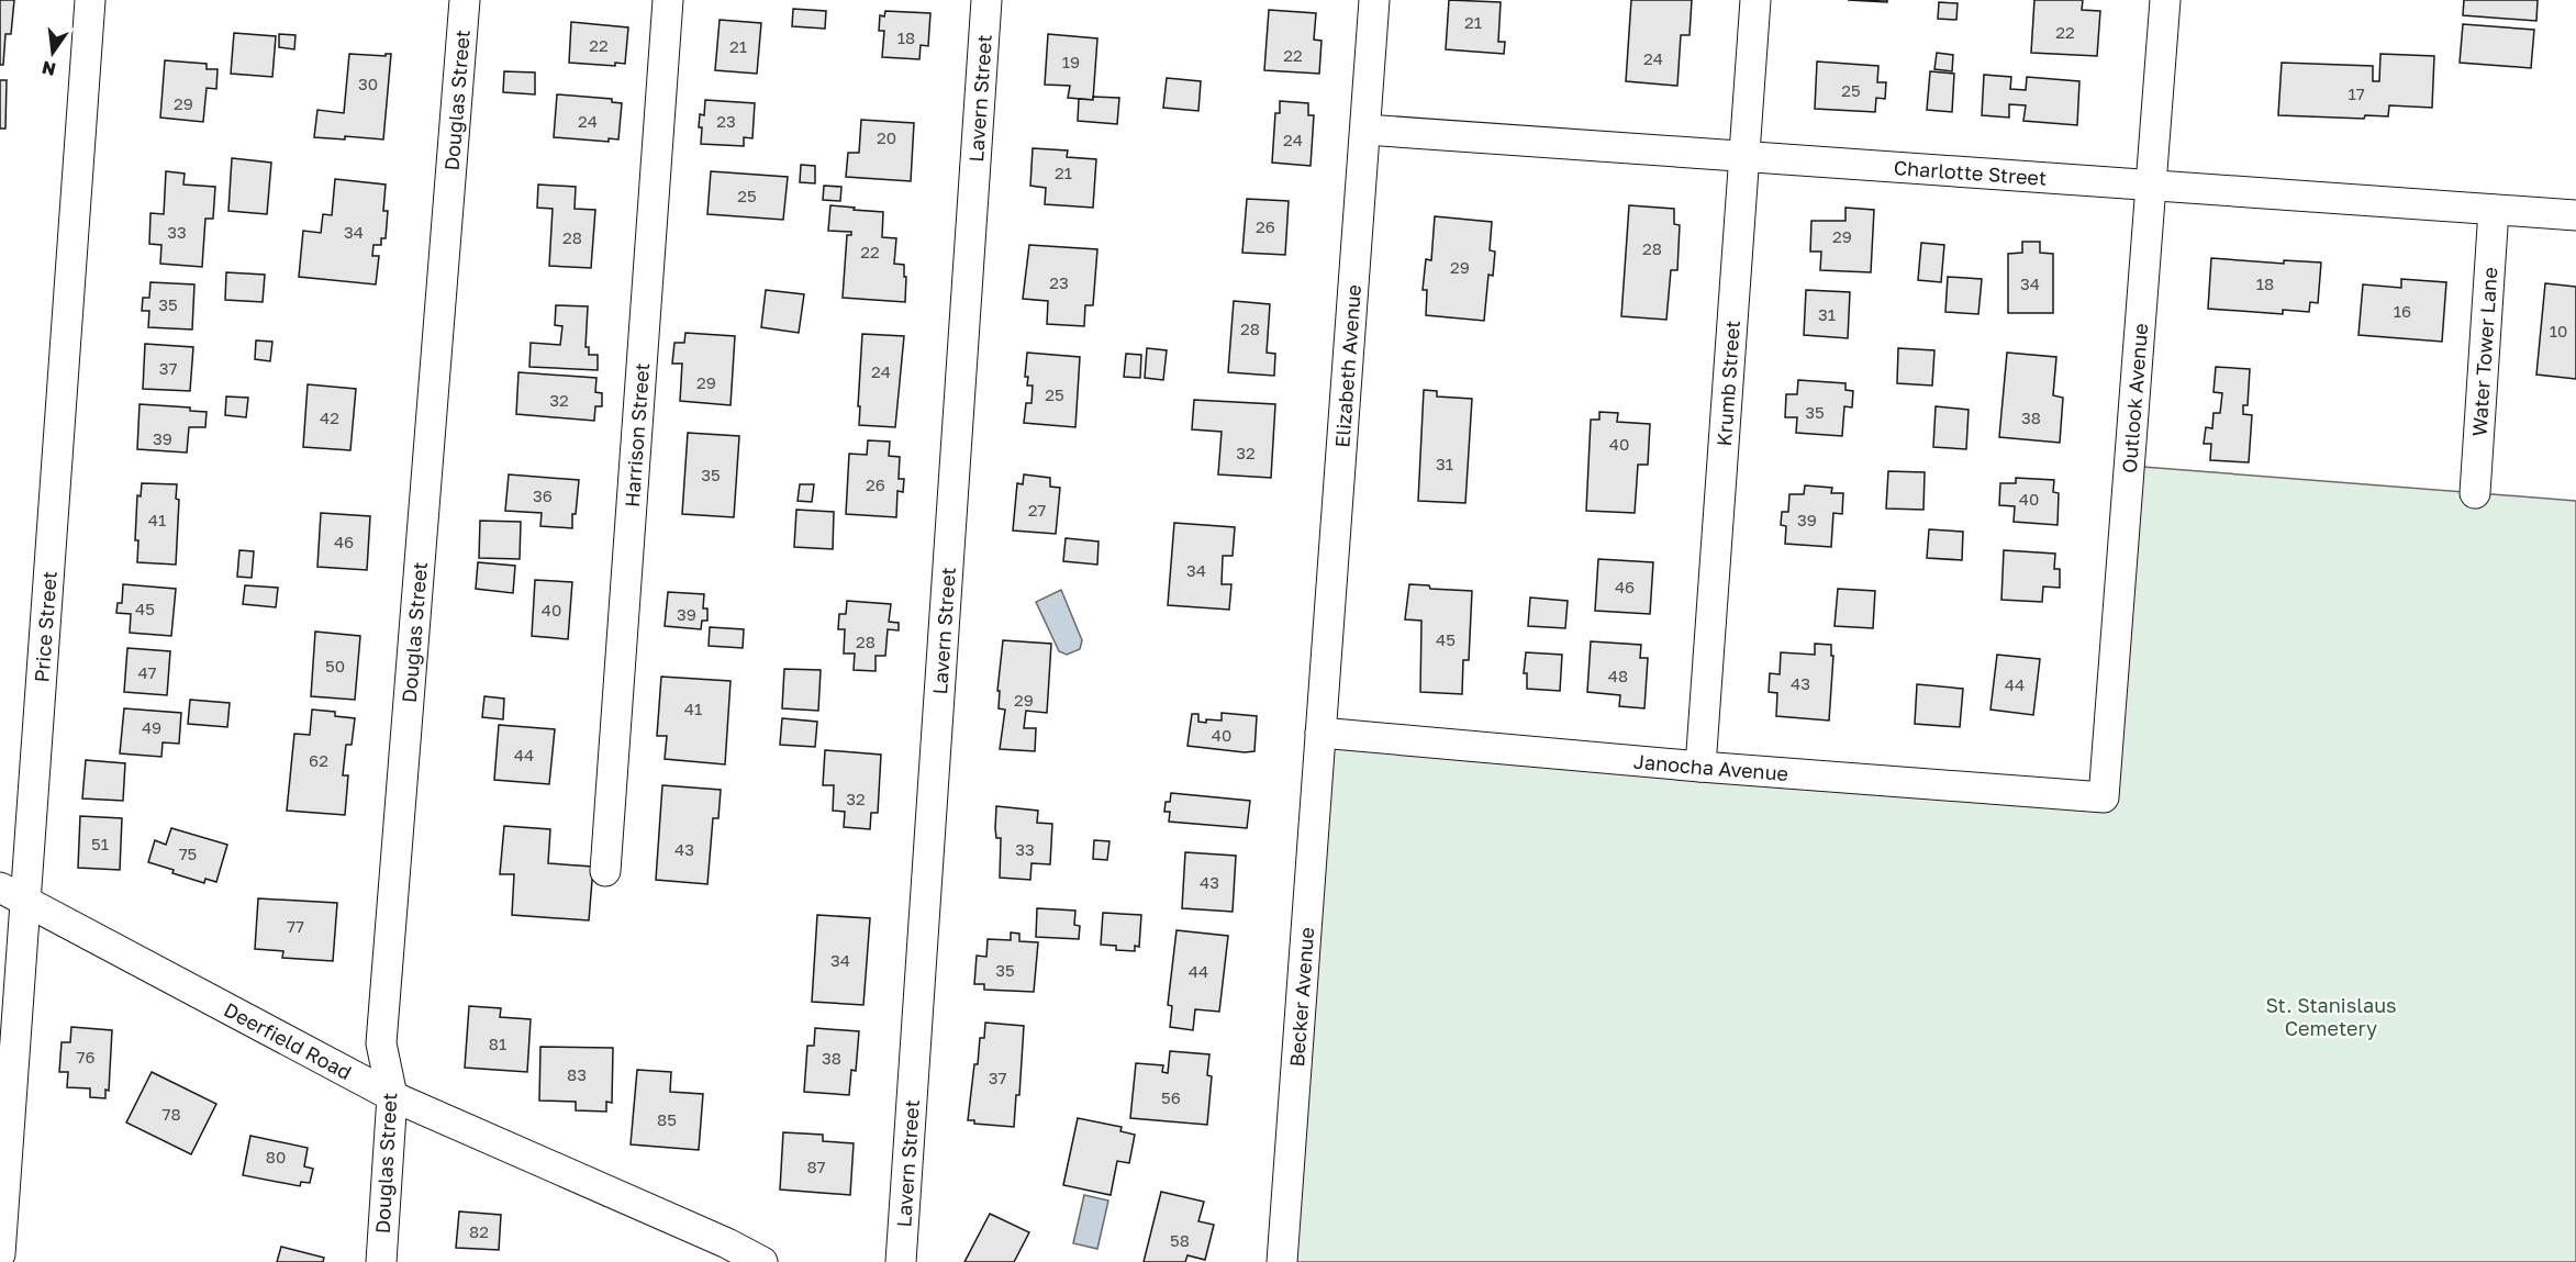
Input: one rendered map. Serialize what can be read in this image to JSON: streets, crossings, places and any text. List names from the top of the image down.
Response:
{
  "streets": {
    "street": [
      "Douglas Street",
      "Lavern Street",
      "Charlotte Street",
      "Water Tower Lane",
      "Elizabeth Avenue",
      "Krumb Street",
      "Outlook Avenue",
      "Harrison Street",
      "Price Street",
      "Janocha Avenue",
      "Becker Avenue",
      "Deerfield Road"
    ]
  },
  "crossings": [
    ["Douglas Street", "Deerfield Road"],
    ["Charlotte Street", "Water Tower Lane"],
    ["Charlotte Street", "Elizabeth Avenue"],
    ["Charlotte Street", "Krumb Street"],
    ["Charlotte Street", "Outlook Avenue"],
    ["Elizabeth Avenue", "Janocha Avenue"],
    ["Elizabeth Avenue", "Becker Avenue"],
    ["Krumb Street", "Janocha Avenue"],
    ["Outlook Avenue", "Janocha Avenue"],
    ["Price Street", "Deerfield Road"],
    ["Janocha Avenue", "Becker Avenue"]
  ],
  "parks": ["St. Stanislaus Cemetery"],
  "house_numbers": [
    "21",
    "22",
    "18",
    "22",
    "21",
    "22",
    "24",
    "19",
    "30",
    "25",
    "17",
    "29",
    "24",
    "23",
    "20",
    "24",
    "21",
    "25",
    "26",
    "33",
    "34",
    "29",
    "28",
    "28",
    "22",
    "29",
    "23",
    "34",
    "18",
    "35",
    "16",
    "31",
    "28",
    "10",
    "37",
    "24",
    "29",
    "25",
    "32",
    "35",
    "42",
    "38",
    "39",
    "40",
    "32",
    "31",
    "35",
    "26",
    "36",
    "40",
    "27",
    "41",
    "39",
    "46",
    "34",
    "46",
    "45",
    "40",
    "39",
    "45",
    "28",
    "50",
    "47",
    "48",
    "43",
    "44",
    "29",
    "41",
    "49",
    "40",
    "44",
    "62",
    "32",
    "51",
    "43",
    "33",
    "75",
    "43",
    "77",
    "34",
    "35",
    "44",
    "81",
    "76",
    "38",
    "83",
    "37",
    "56",
    "78",
    "85",
    "80",
    "87",
    "82",
    "58"
  ],
  "north": "bottom"
}
